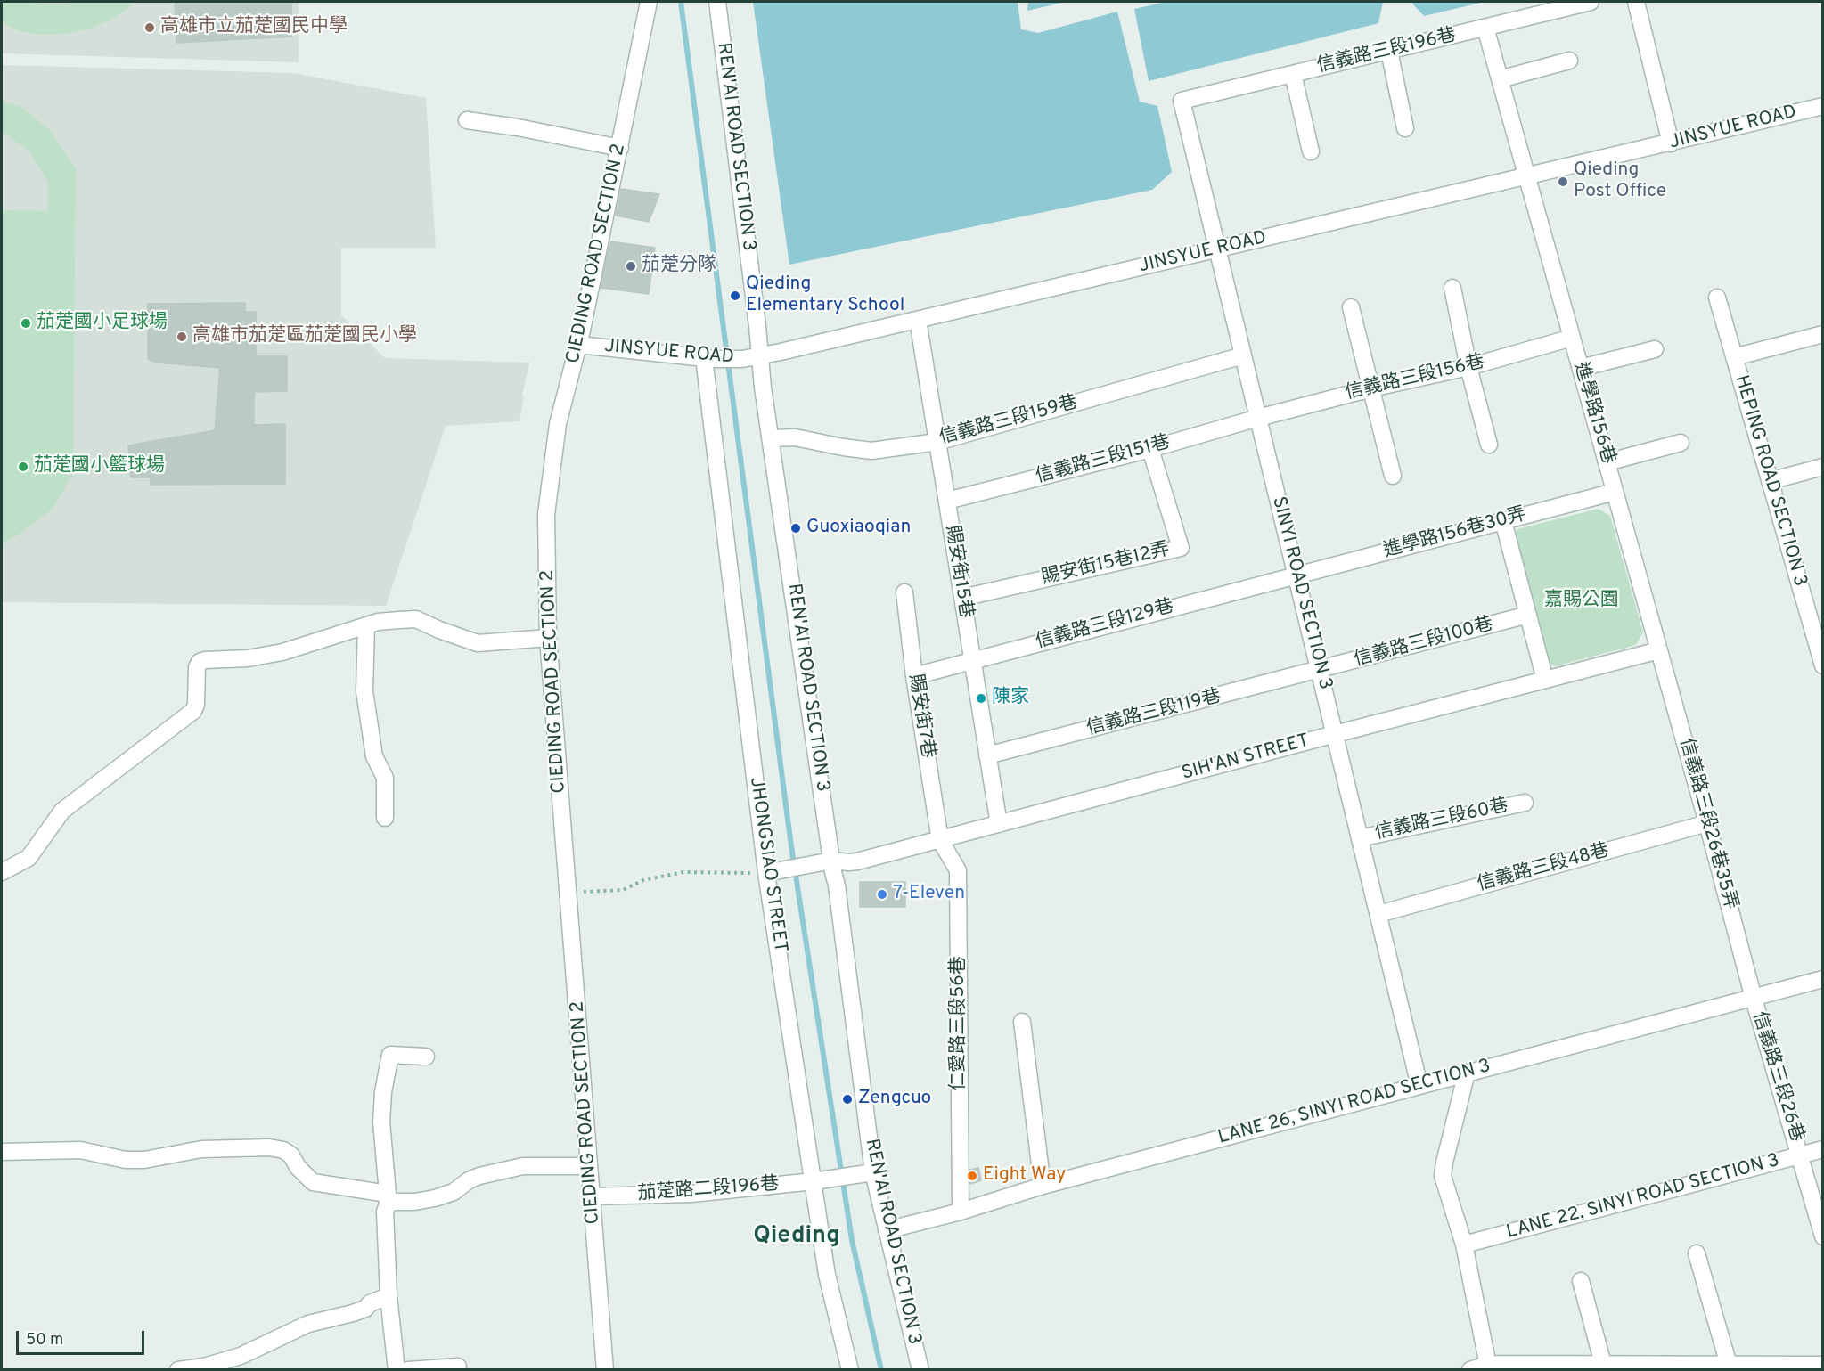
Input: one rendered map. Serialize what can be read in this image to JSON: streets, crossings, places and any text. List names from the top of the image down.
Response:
{
  "streets": {
    "street": [
      "信義路三段196巷",
      "JINSYUE ROAD",
      "REN'AI ROAD SECTION 3",
      "CIEDING ROAD SECTION 2",
      "信義路三段156巷",
      "進學路156巷",
      "信義路三段159巷",
      "信義路三段151巷",
      "HEPING ROAD SECTION 3",
      "進學路156巷30弄",
      "賜安街15巷12弄",
      "賜安街15巷",
      "SINYI ROAD SECTION 3",
      "信義路三段129巷",
      "信義路三段100巷",
      "信義路三段119巷",
      "賜安街7巷",
      "SIH'AN STREET",
      "信義路三段60巷",
      "信義路三段26巷35弄",
      "JHONGSIAO STREET",
      "信義路三段48巷",
      "仁愛路三段56巷",
      "信義路三段26巷",
      "LANE 26, SINYI ROAD SECTION 3",
      "茄萣路二段196巷",
      "LANE 22, SINYI ROAD SECTION 3"
    ]
  },
  "crossings": [
    ["信義路三段196巷", "進學路156巷"],
    ["信義路三段196巷", "SINYI ROAD SECTION 3"],
    ["JINSYUE ROAD", "REN'AI ROAD SECTION 3"],
    ["JINSYUE ROAD", "CIEDING ROAD SECTION 2"],
    ["JINSYUE ROAD", "進學路156巷"],
    ["JINSYUE ROAD", "賜安街15巷"],
    ["JINSYUE ROAD", "SINYI ROAD SECTION 3"],
    ["JINSYUE ROAD", "JHONGSIAO STREET"],
    ["REN'AI ROAD SECTION 3", "信義路三段159巷"],
    ["REN'AI ROAD SECTION 3", "SIH'AN STREET"],
    ["REN'AI ROAD SECTION 3", "LANE 26, SINYI ROAD SECTION 3"],
    ["REN'AI ROAD SECTION 3", "茄萣路二段196巷"],
    ["CIEDING ROAD SECTION 2", "茄萣路二段196巷"],
    ["信義路三段156巷", "進學路156巷"],
    ["信義路三段156巷", "信義路三段151巷"],
    ["信義路三段156巷", "SINYI ROAD SECTION 3"],
    ["進學路156巷", "進學路156巷30弄"],
    ["進學路156巷", "SIH'AN STREET"],
    ["進學路156巷", "信義路三段26巷35弄"],
    ["信義路三段159巷", "賜安街15巷"],
    ["信義路三段159巷", "SINYI ROAD SECTION 3"],
    ["信義路三段151巷", "賜安街15巷12弄"],
    ["信義路三段151巷", "賜安街15巷"],
    ["信義路三段151巷", "SINYI ROAD SECTION 3"],
    ["進學路156巷30弄", "SINYI ROAD SECTION 3"],
    ["進學路156巷30弄", "信義路三段129巷"],
    ["賜安街15巷12弄", "賜安街15巷"],
    ["賜安街15巷", "信義路三段129巷"],
    ["賜安街15巷", "信義路三段119巷"],
    ["賜安街15巷", "SIH'AN STREET"],
    ["SINYI ROAD SECTION 3", "信義路三段129巷"],
    ["SINYI ROAD SECTION 3", "信義路三段100巷"],
    ["SINYI ROAD SECTION 3", "信義路三段119巷"],
    ["SINYI ROAD SECTION 3", "SIH'AN STREET"],
    ["SINYI ROAD SECTION 3", "信義路三段60巷"],
    ["SINYI ROAD SECTION 3", "信義路三段48巷"],
    ["SINYI ROAD SECTION 3", "LANE 26, SINYI ROAD SECTION 3"],
    ["信義路三段129巷", "賜安街7巷"],
    ["信義路三段100巷", "信義路三段119巷"],
    ["賜安街7巷", "SIH'AN STREET"],
    ["賜安街7巷", "仁愛路三段56巷"],
    ["SIH'AN STREET", "信義路三段26巷35弄"],
    ["SIH'AN STREET", "JHONGSIAO STREET"],
    ["SIH'AN STREET", "仁愛路三段56巷"],
    ["信義路三段26巷35弄", "信義路三段48巷"],
    ["信義路三段26巷35弄", "信義路三段26巷"],
    ["信義路三段26巷35弄", "LANE 26, SINYI ROAD SECTION 3"],
    ["JHONGSIAO STREET", "茄萣路二段196巷"],
    ["仁愛路三段56巷", "LANE 26, SINYI ROAD SECTION 3"],
    ["信義路三段26巷", "LANE 26, SINYI ROAD SECTION 3"],
    ["信義路三段26巷", "LANE 22, SINYI ROAD SECTION 3"]
  ],
  "districts": ["Qieding"],
  "parks": ["嘉賜公園"],
  "places": [
    "高雄市立茄萣國民中學",
    "Qieding Post Office",
    "茄萣分隊",
    "Qieding Elementary School",
    "茄萣國小足球場",
    "高雄市茄萣區茄萣國民小學",
    "茄萣國小籃球場",
    "Guoxiaoqian",
    "陳家",
    "7-Eleven",
    "Zengcuo",
    "Eight Way"
  ],
  "scale_bar": "50 m"
}
